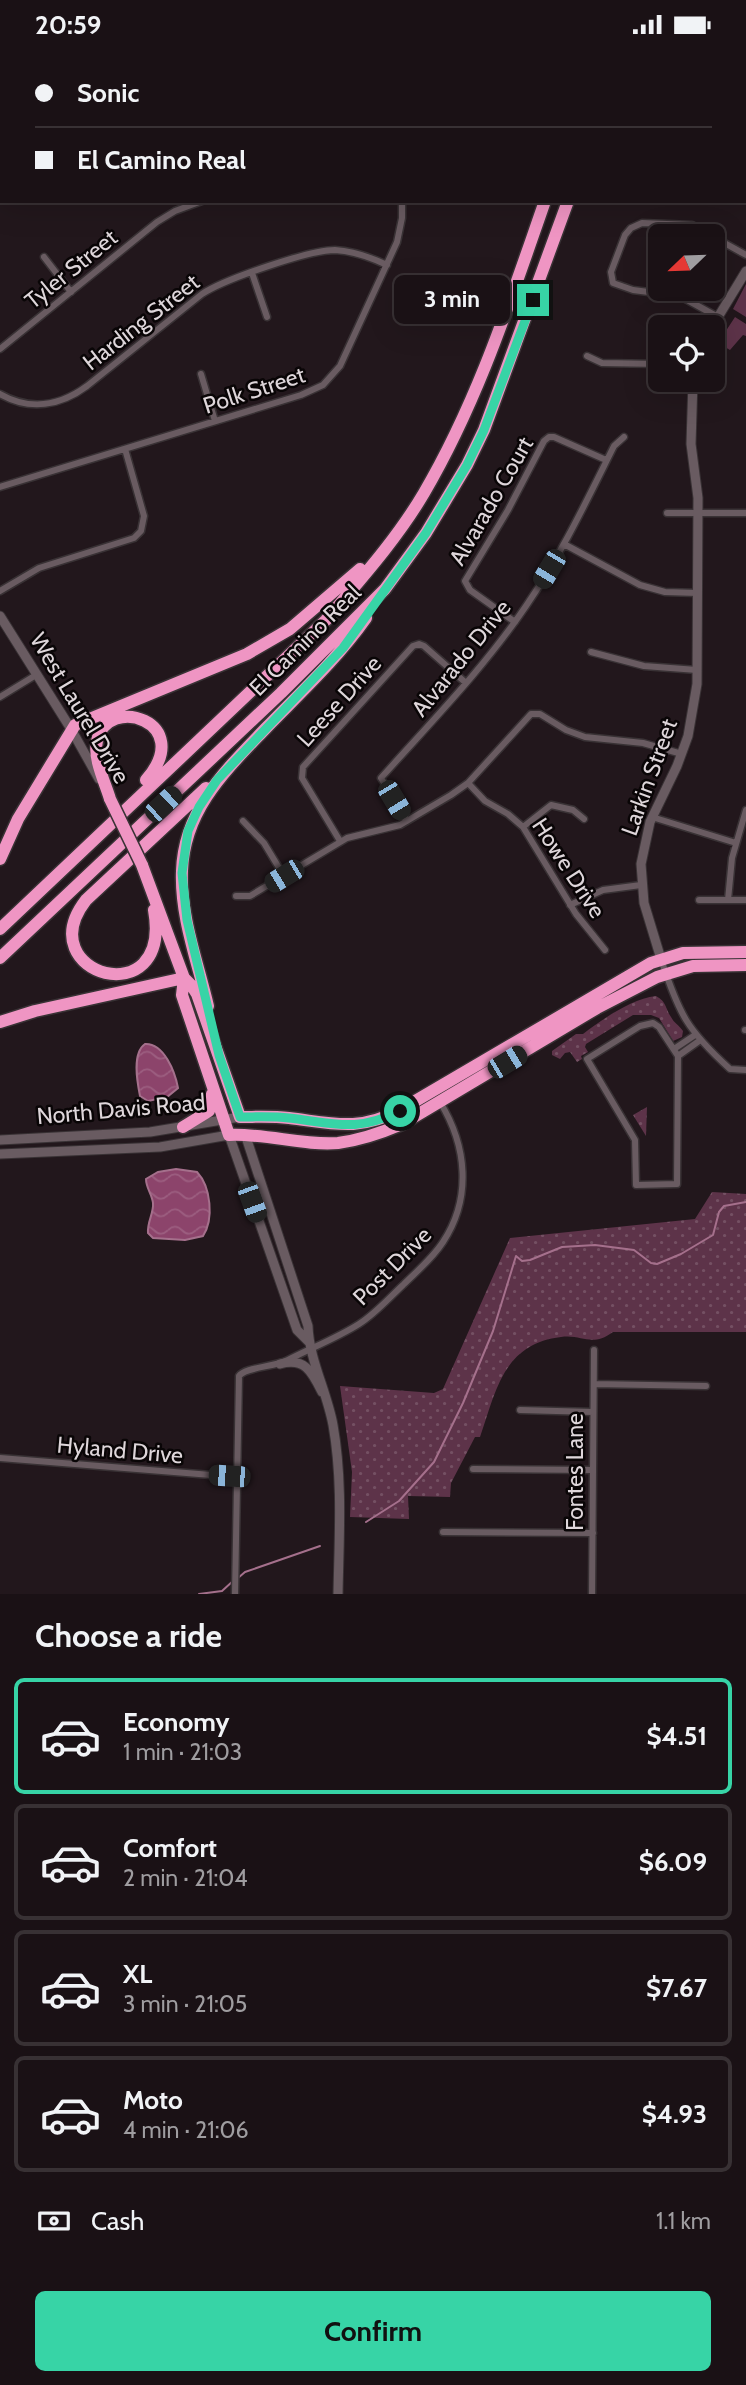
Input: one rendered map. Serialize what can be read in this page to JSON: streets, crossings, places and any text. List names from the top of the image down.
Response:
{
  "streets": {
    "highway": ["El Camino Real", "West Laurel Drive", "North Davis Road"],
    "street": [
      "Tyler Street",
      "Harding Street",
      "Polk Street",
      "Alvarado Court",
      "Alvarado Drive",
      "Leese Drive",
      "Larkin Street",
      "Howe Drive",
      "Post Drive",
      "Hyland Drive",
      "Fontes Lane"
    ]
  },
  "crossings": [
    ["Harding Street", "Polk Street"],
    ["Alvarado Court", "Alvarado Drive"],
    ["Alvarado Drive", "Leese Drive"],
    ["West Laurel Drive", "North Davis Road"],
    ["West Laurel Drive", "Post Drive"],
    ["Larkin Street", "North Davis Road"],
    ["North Davis Road", "Post Drive"],
    ["Post Drive", "Hyland Drive"]
  ],
  "north": "bottom left",
  "page": {
    "status": "20:59",
    "banner": ["Sonic", "El Camino Real"],
    "bubble": "3 min",
    "heading": "Choose a ride",
    "list": [
      {
        "name": "Economy",
        "note": "1 min · 21:03",
        "value": "$4.51"
      },
      {
        "name": "Comfort",
        "note": "2 min · 21:04",
        "value": "$6.09"
      },
      {
        "name": "XL",
        "note": "3 min · 21:05",
        "value": "$7.67"
      },
      {
        "name": "Moto",
        "note": "4 min · 21:06",
        "value": "$4.93"
      }
    ],
    "pay": ["Cash", "1.1 km"],
    "buttons": "Confirm"
  }
}
